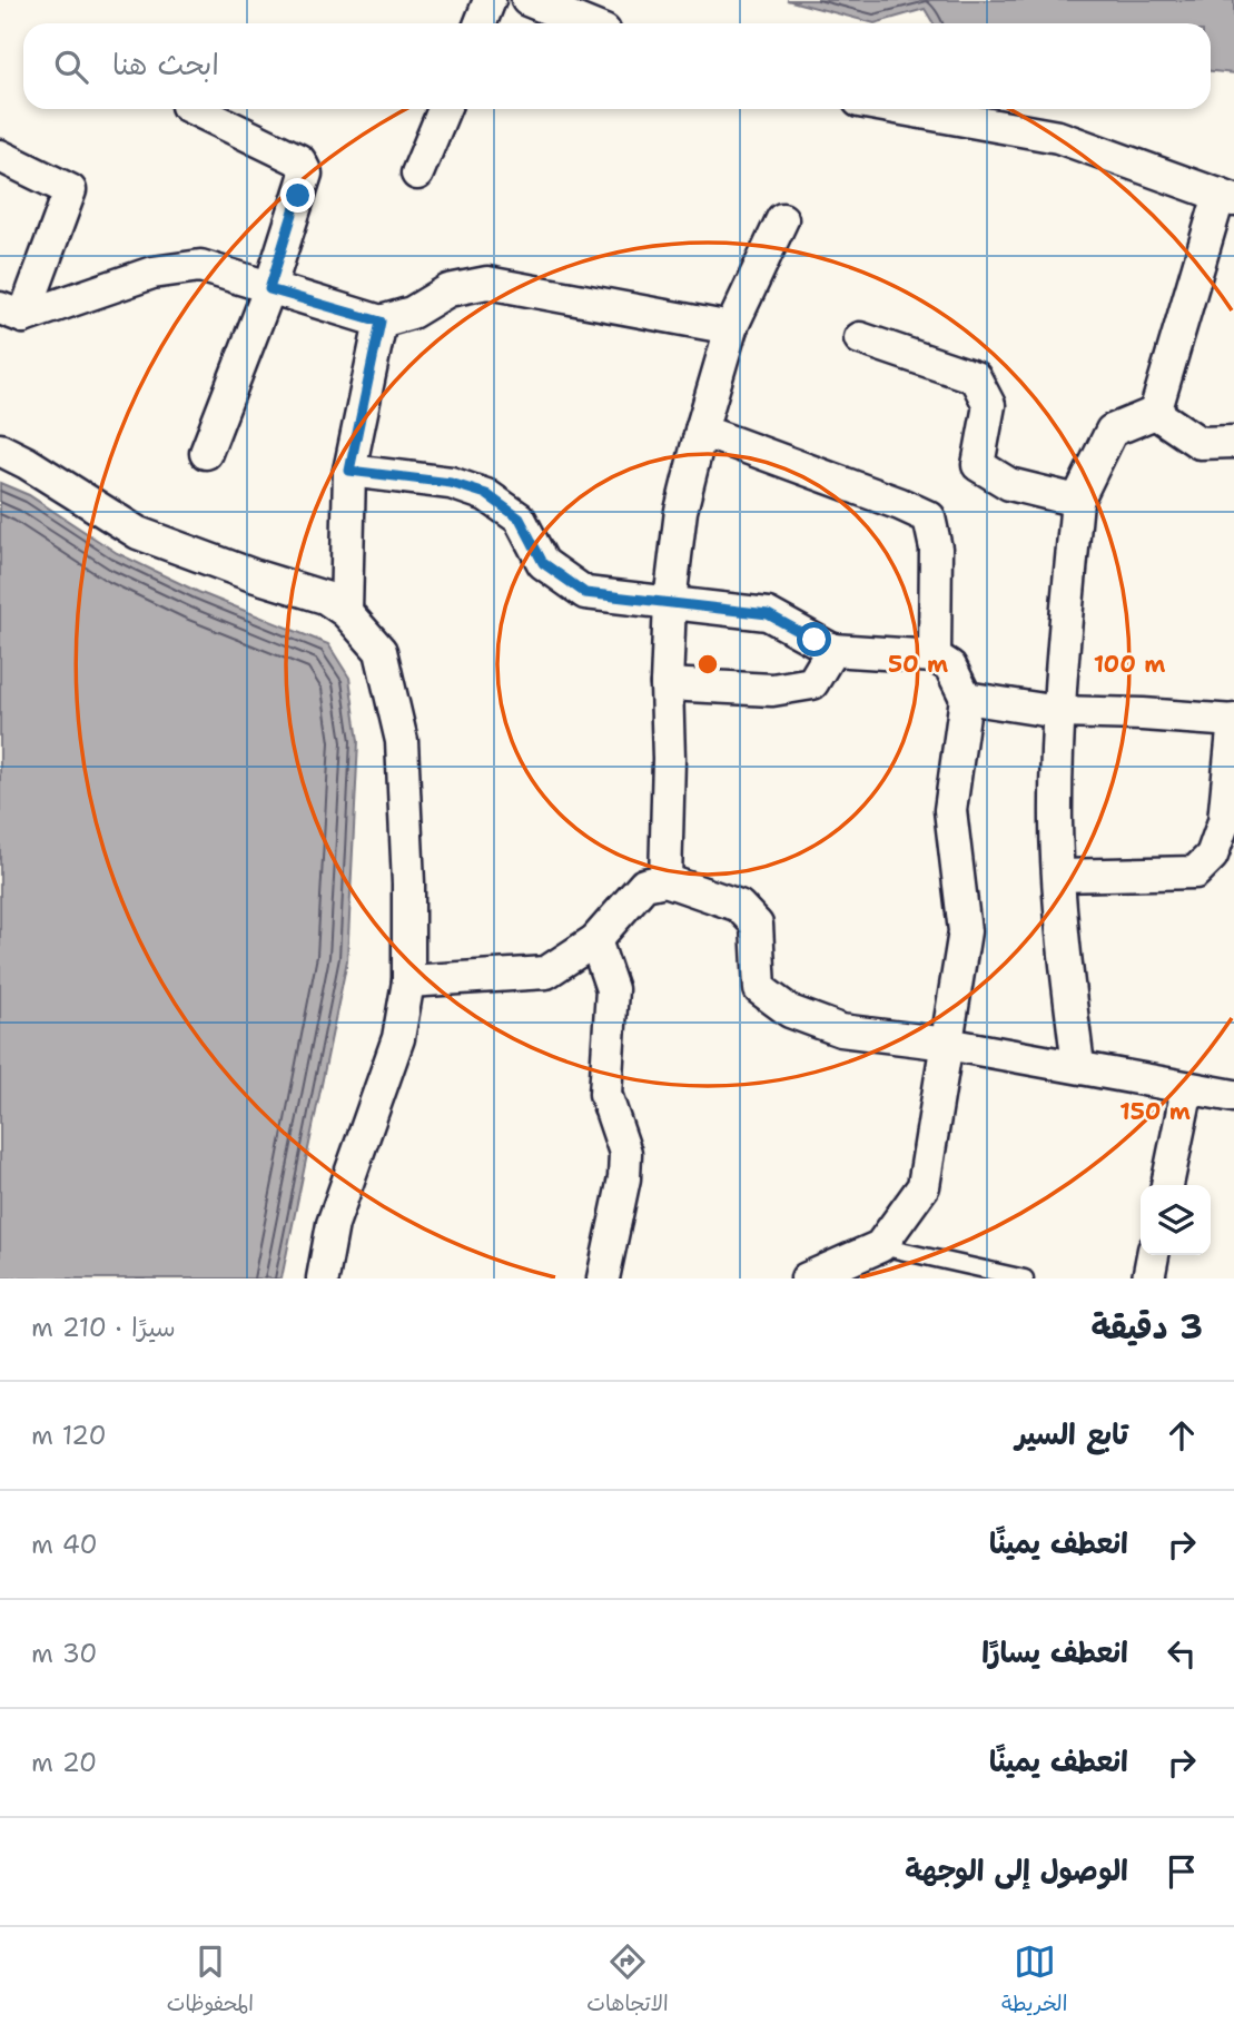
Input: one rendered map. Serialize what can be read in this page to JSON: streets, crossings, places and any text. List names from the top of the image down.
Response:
{
  "page": {
    "search": "ابحث هنا",
    "heading": ["3 دقيقة", "سيرًا · 210 m"],
    "list": [
      ["تابع السير", "120 m"],
      ["انعطف يمينًا", "40 m"],
      ["انعطف يسارًا", "30 m"],
      ["انعطف يمينًا", "20 m"],
      "الوصول إلى الوجهة"
    ],
    "nav": ["الخريطة", "الاتجاهات", "المحفوظات"]
  },
  "rings": ["50 m", "100 m", "150 m"]
}
